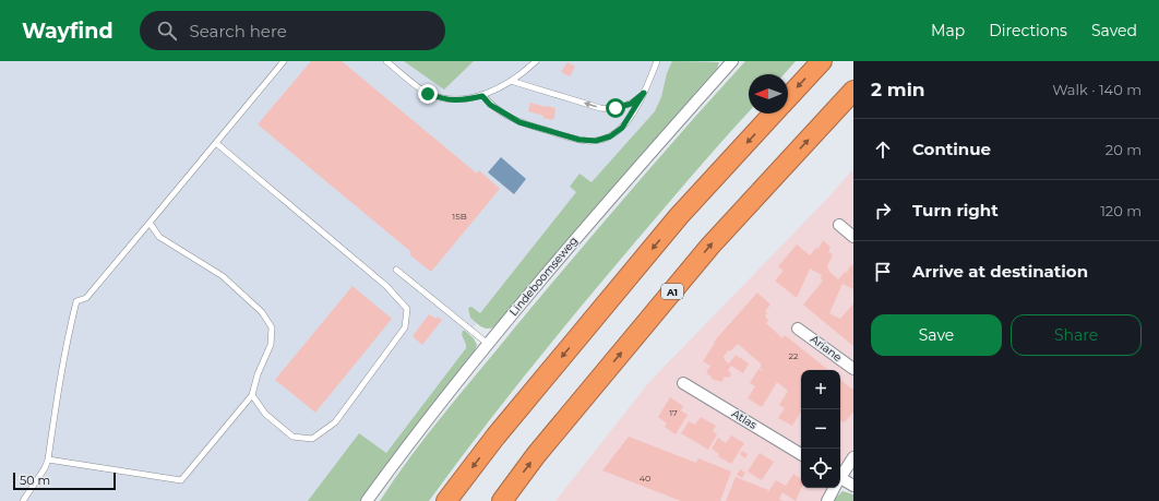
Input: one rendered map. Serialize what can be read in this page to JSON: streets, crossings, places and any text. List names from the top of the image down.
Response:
{
  "streets": {
    "highway": ["A1"],
    "street": ["Lindeboomseweg", "Ariane", "Atlas"]
  },
  "house_numbers": [
    "15B",
    "22",
    "17",
    "40"
  ],
  "scale_bar": "50 m",
  "north": "left",
  "page": {
    "header": "Wayfind",
    "search": "Search here",
    "nav": ["Map", "Directions", "Saved"],
    "heading": ["2 min", "Walk · 140 m"],
    "list": [
      ["Continue", "20 m"],
      ["Turn right", "120 m"],
      "Arrive at destination"
    ],
    "buttons": ["Save", "Share"],
    "map_buttons": ["+", "−"],
    "scale": "50 m"
  }
}
